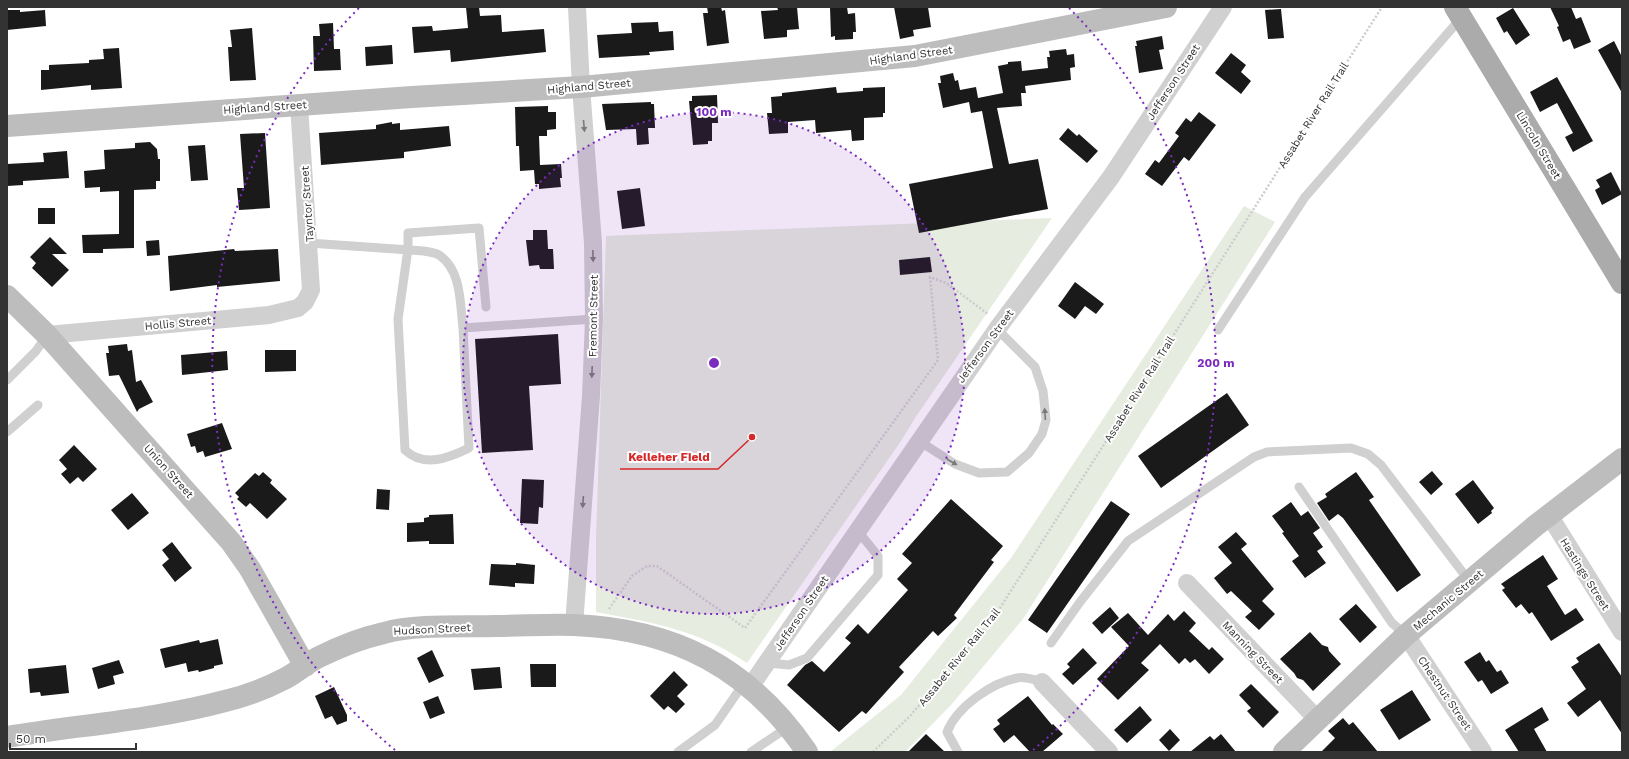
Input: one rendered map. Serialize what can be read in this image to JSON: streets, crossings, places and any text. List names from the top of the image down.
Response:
{
  "streets": {
    "main road": ["Lincoln Street"],
    "street": [
      "Highland Street",
      "Jefferson Street",
      "Tayntor Street",
      "Fremont Street",
      "Hollis Street",
      "Union Street",
      "Hastings Street",
      "Mechanic Street",
      "Hudson Street",
      "Manning Street",
      "Chestnut Street"
    ],
    "path": ["Assabet River Rail Trail"]
  },
  "crossings": [
    ["Highland Street", "Tayntor Street"],
    ["Highland Street", "Fremont Street"],
    ["Jefferson Street", "Hudson Street"],
    ["Tayntor Street", "Hollis Street"],
    ["Fremont Street", "Hudson Street"],
    ["Hollis Street", "Union Street"],
    ["Union Street", "Hudson Street"],
    ["Hastings Street", "Mechanic Street"],
    ["Mechanic Street", "Manning Street"],
    ["Mechanic Street", "Chestnut Street"]
  ],
  "one_way": ["Fremont Street"],
  "places": ["Kelleher Field"],
  "scale_bar": "50 m",
  "rings": ["100 m", "200 m"]
}
